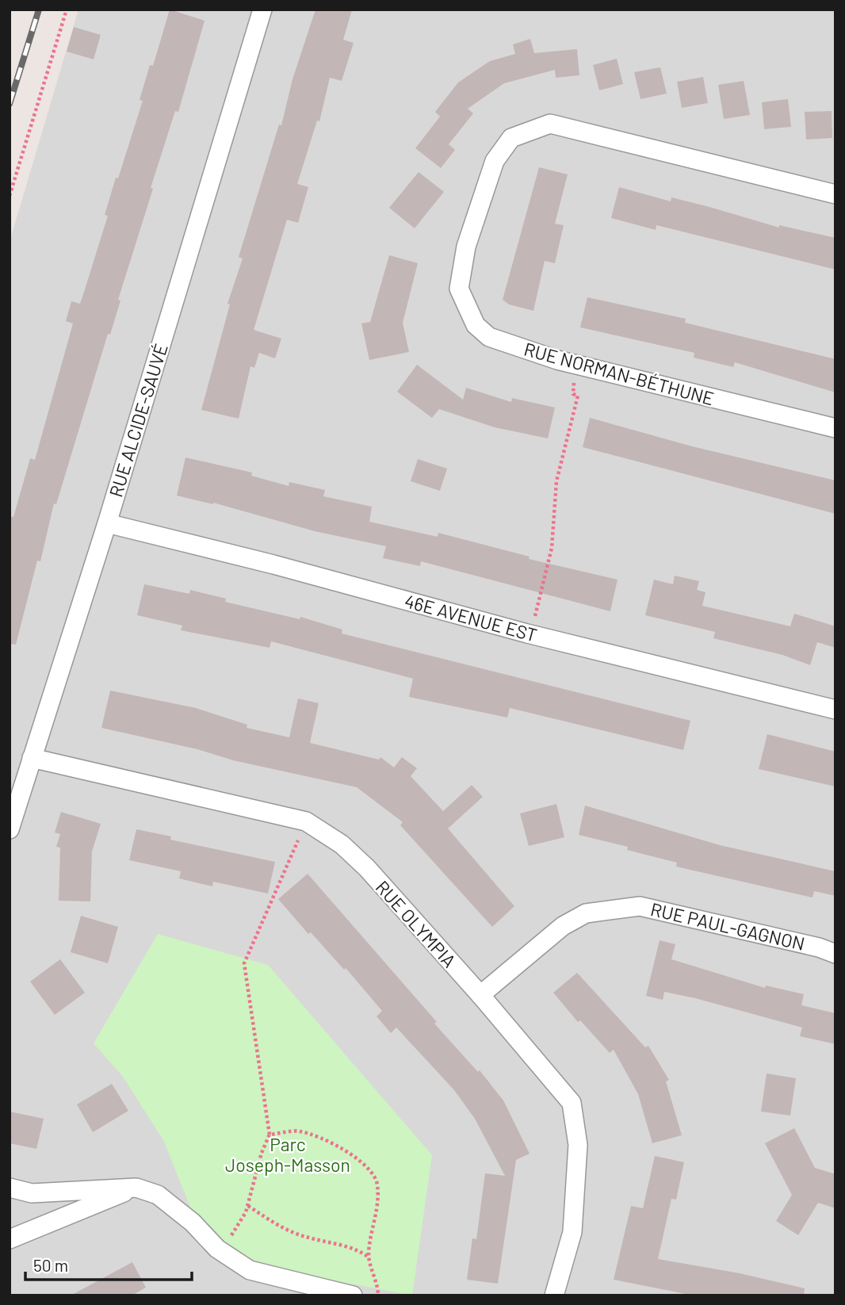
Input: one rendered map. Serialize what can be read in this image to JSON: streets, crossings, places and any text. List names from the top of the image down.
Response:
{
  "streets": {
    "street": [
      "RUE NORMAN-BÉTHUNE",
      "RUE ALCIDE-SAUVÉ",
      "46E AVENUE EST",
      "RUE OLYMPIA",
      "RUE PAUL-GAGNON"
    ]
  },
  "crossings": [
    ["RUE ALCIDE-SAUVÉ", "46E AVENUE EST"],
    ["RUE ALCIDE-SAUVÉ", "RUE OLYMPIA"],
    ["RUE OLYMPIA", "RUE PAUL-GAGNON"]
  ],
  "parks": ["Parc Joseph-Masson"],
  "scale_bar": "50 m"
}
